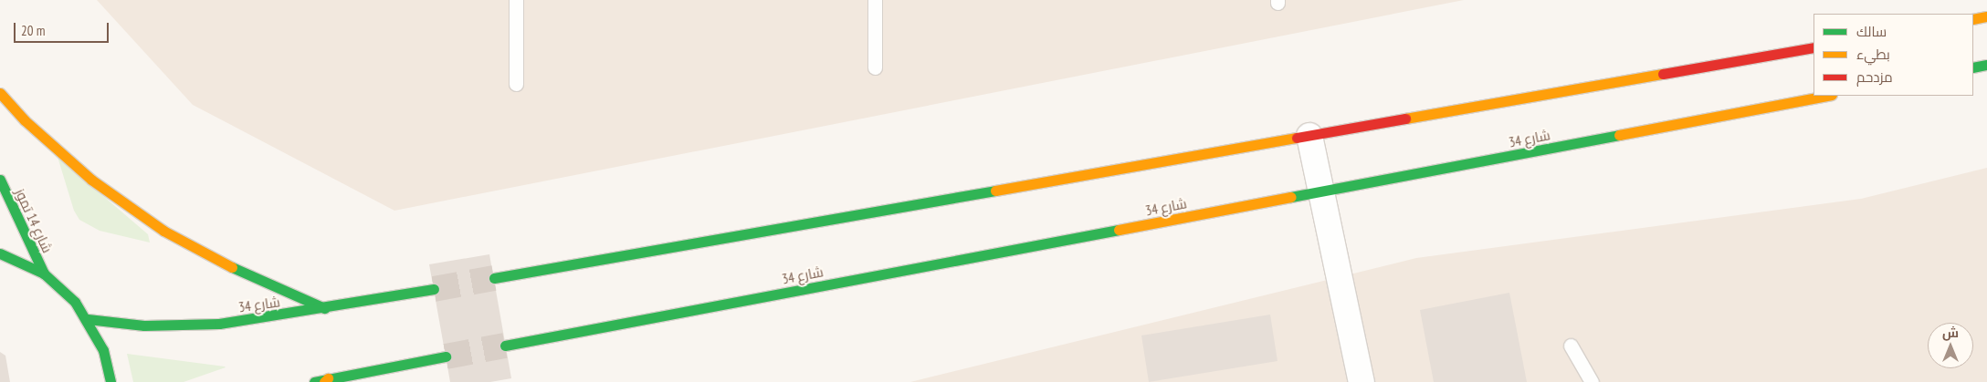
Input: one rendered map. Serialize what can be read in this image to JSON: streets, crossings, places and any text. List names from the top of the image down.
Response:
{
  "streets": {
    "main road": ["شارع 34", "شارع 14 تموز"]
  },
  "legend": ["سالك", "بطيء", "مزدحم"],
  "scale_bar": "20 m",
  "north": "top"
}
